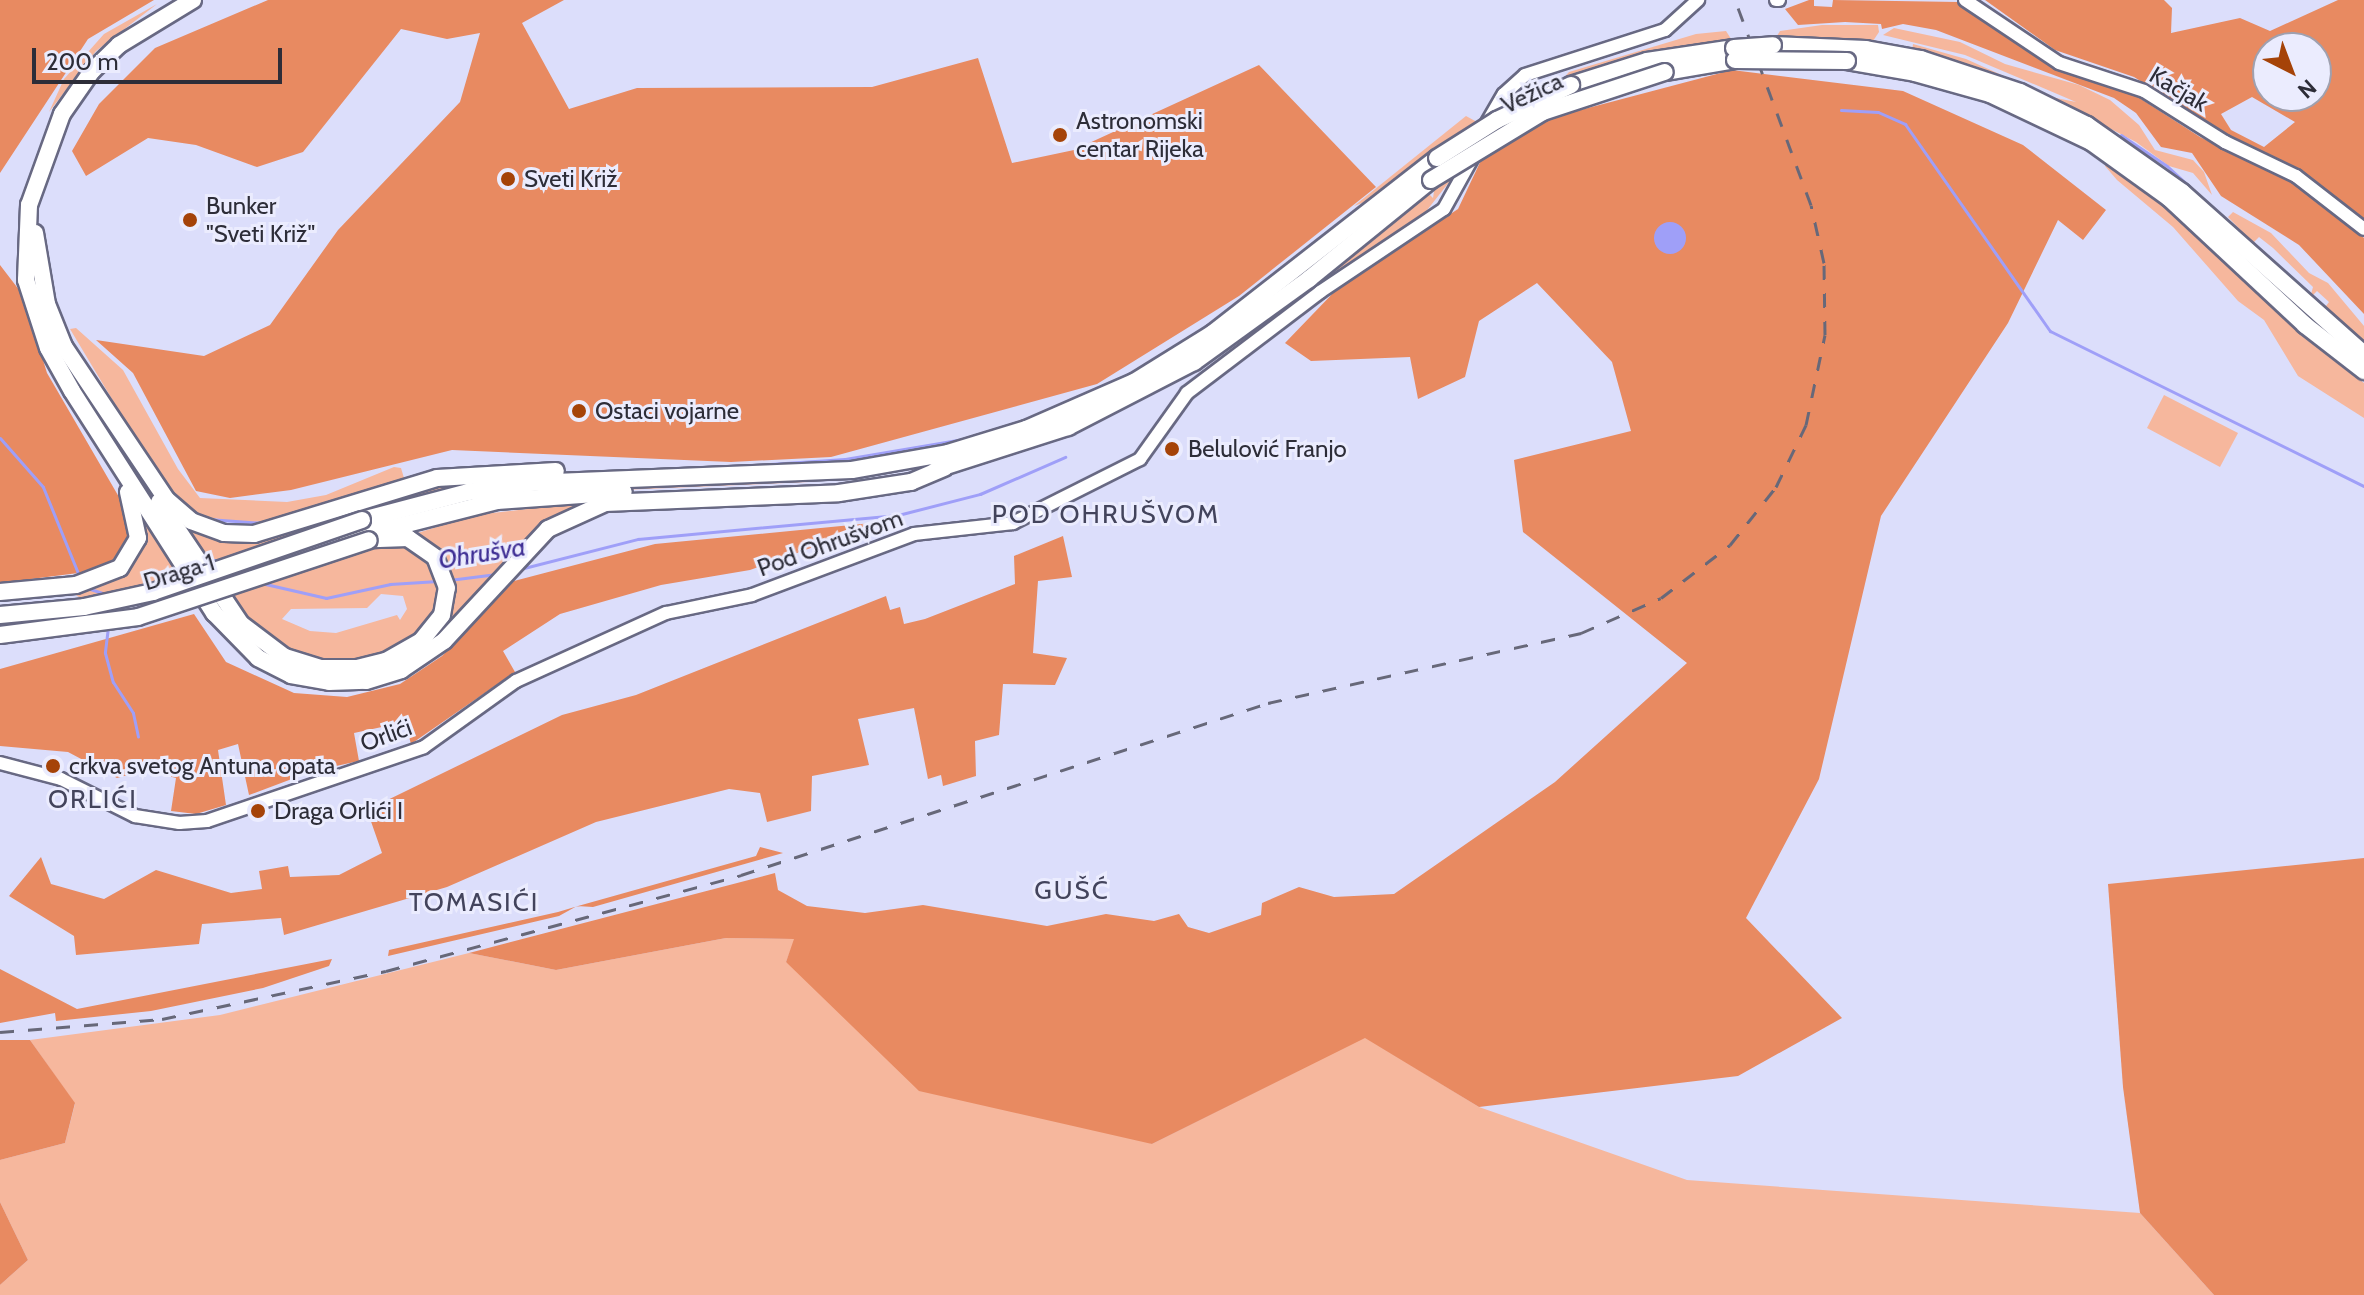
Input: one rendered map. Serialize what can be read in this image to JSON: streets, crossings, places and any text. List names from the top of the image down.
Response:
{
  "streets": {
    "highway": ["Vežica", "Draga 1"],
    "street": ["Kačjak", "Pod Ohrušvom", "Orlići"]
  },
  "crossings": [
    ["Pod Ohrušvom", "Orlići"]
  ],
  "districts": [
    "POD OHRUŠVOM",
    "ORLIĆI",
    "GUŠĆ",
    "TOMASIĆI"
  ],
  "water": ["Ohrušva"],
  "places": [
    "Astronomski centar Rijeka",
    "Sveti Križ",
    "Bunker \"Sveti Križ\"",
    "Ostaci vojarne",
    "Belulović Franjo",
    "crkva svetog Antuna opata",
    "Draga Orlići I"
  ],
  "scale_bar": "200 m",
  "north": "bottom right"
}
